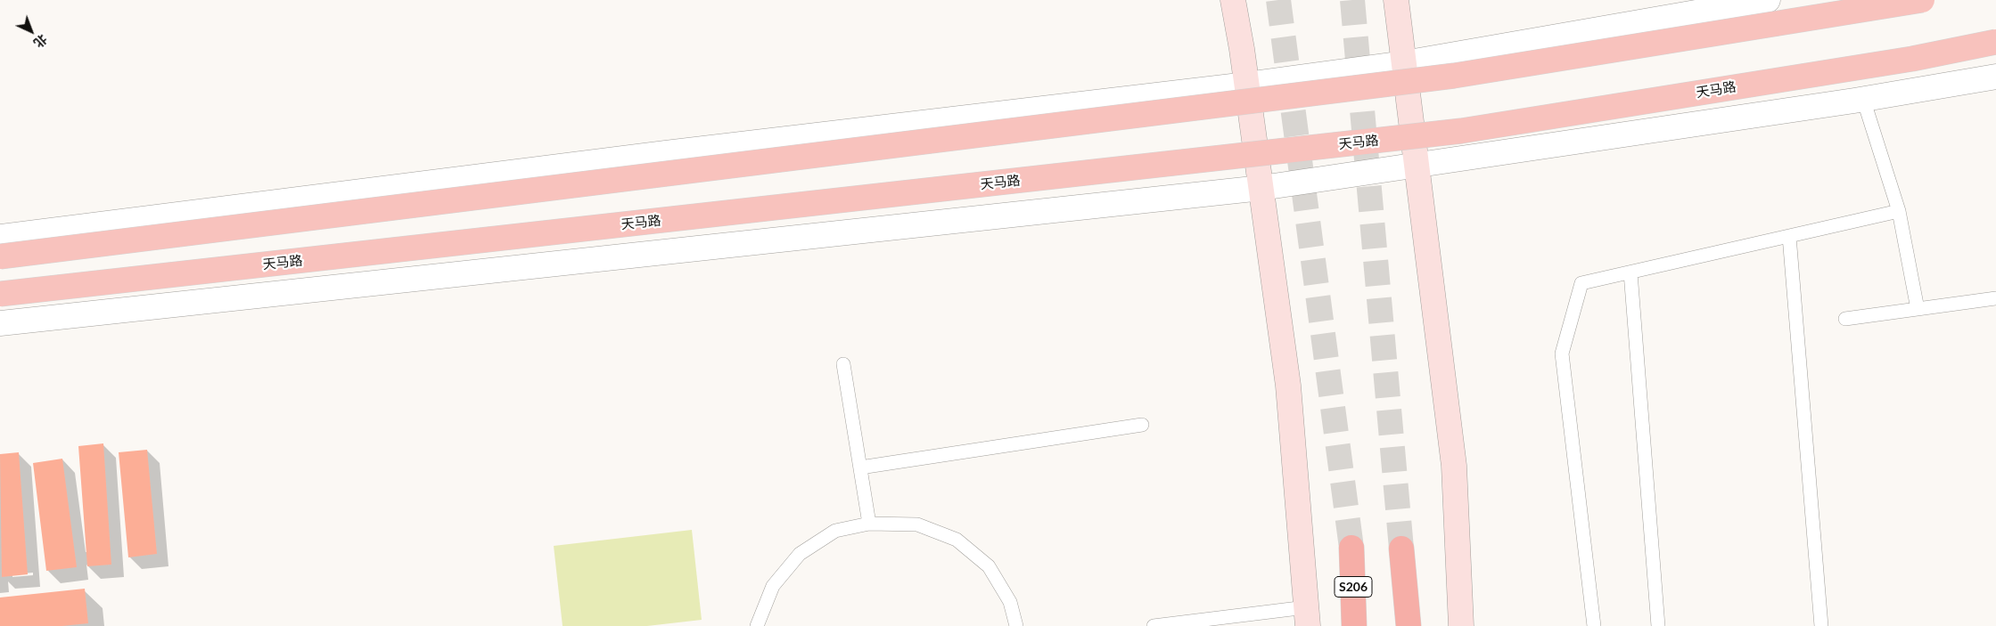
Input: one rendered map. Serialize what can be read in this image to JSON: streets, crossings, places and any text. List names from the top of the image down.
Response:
{
  "streets": {
    "highway": ["S206"],
    "main road": ["天马路"]
  },
  "north": "bottom right"
}
